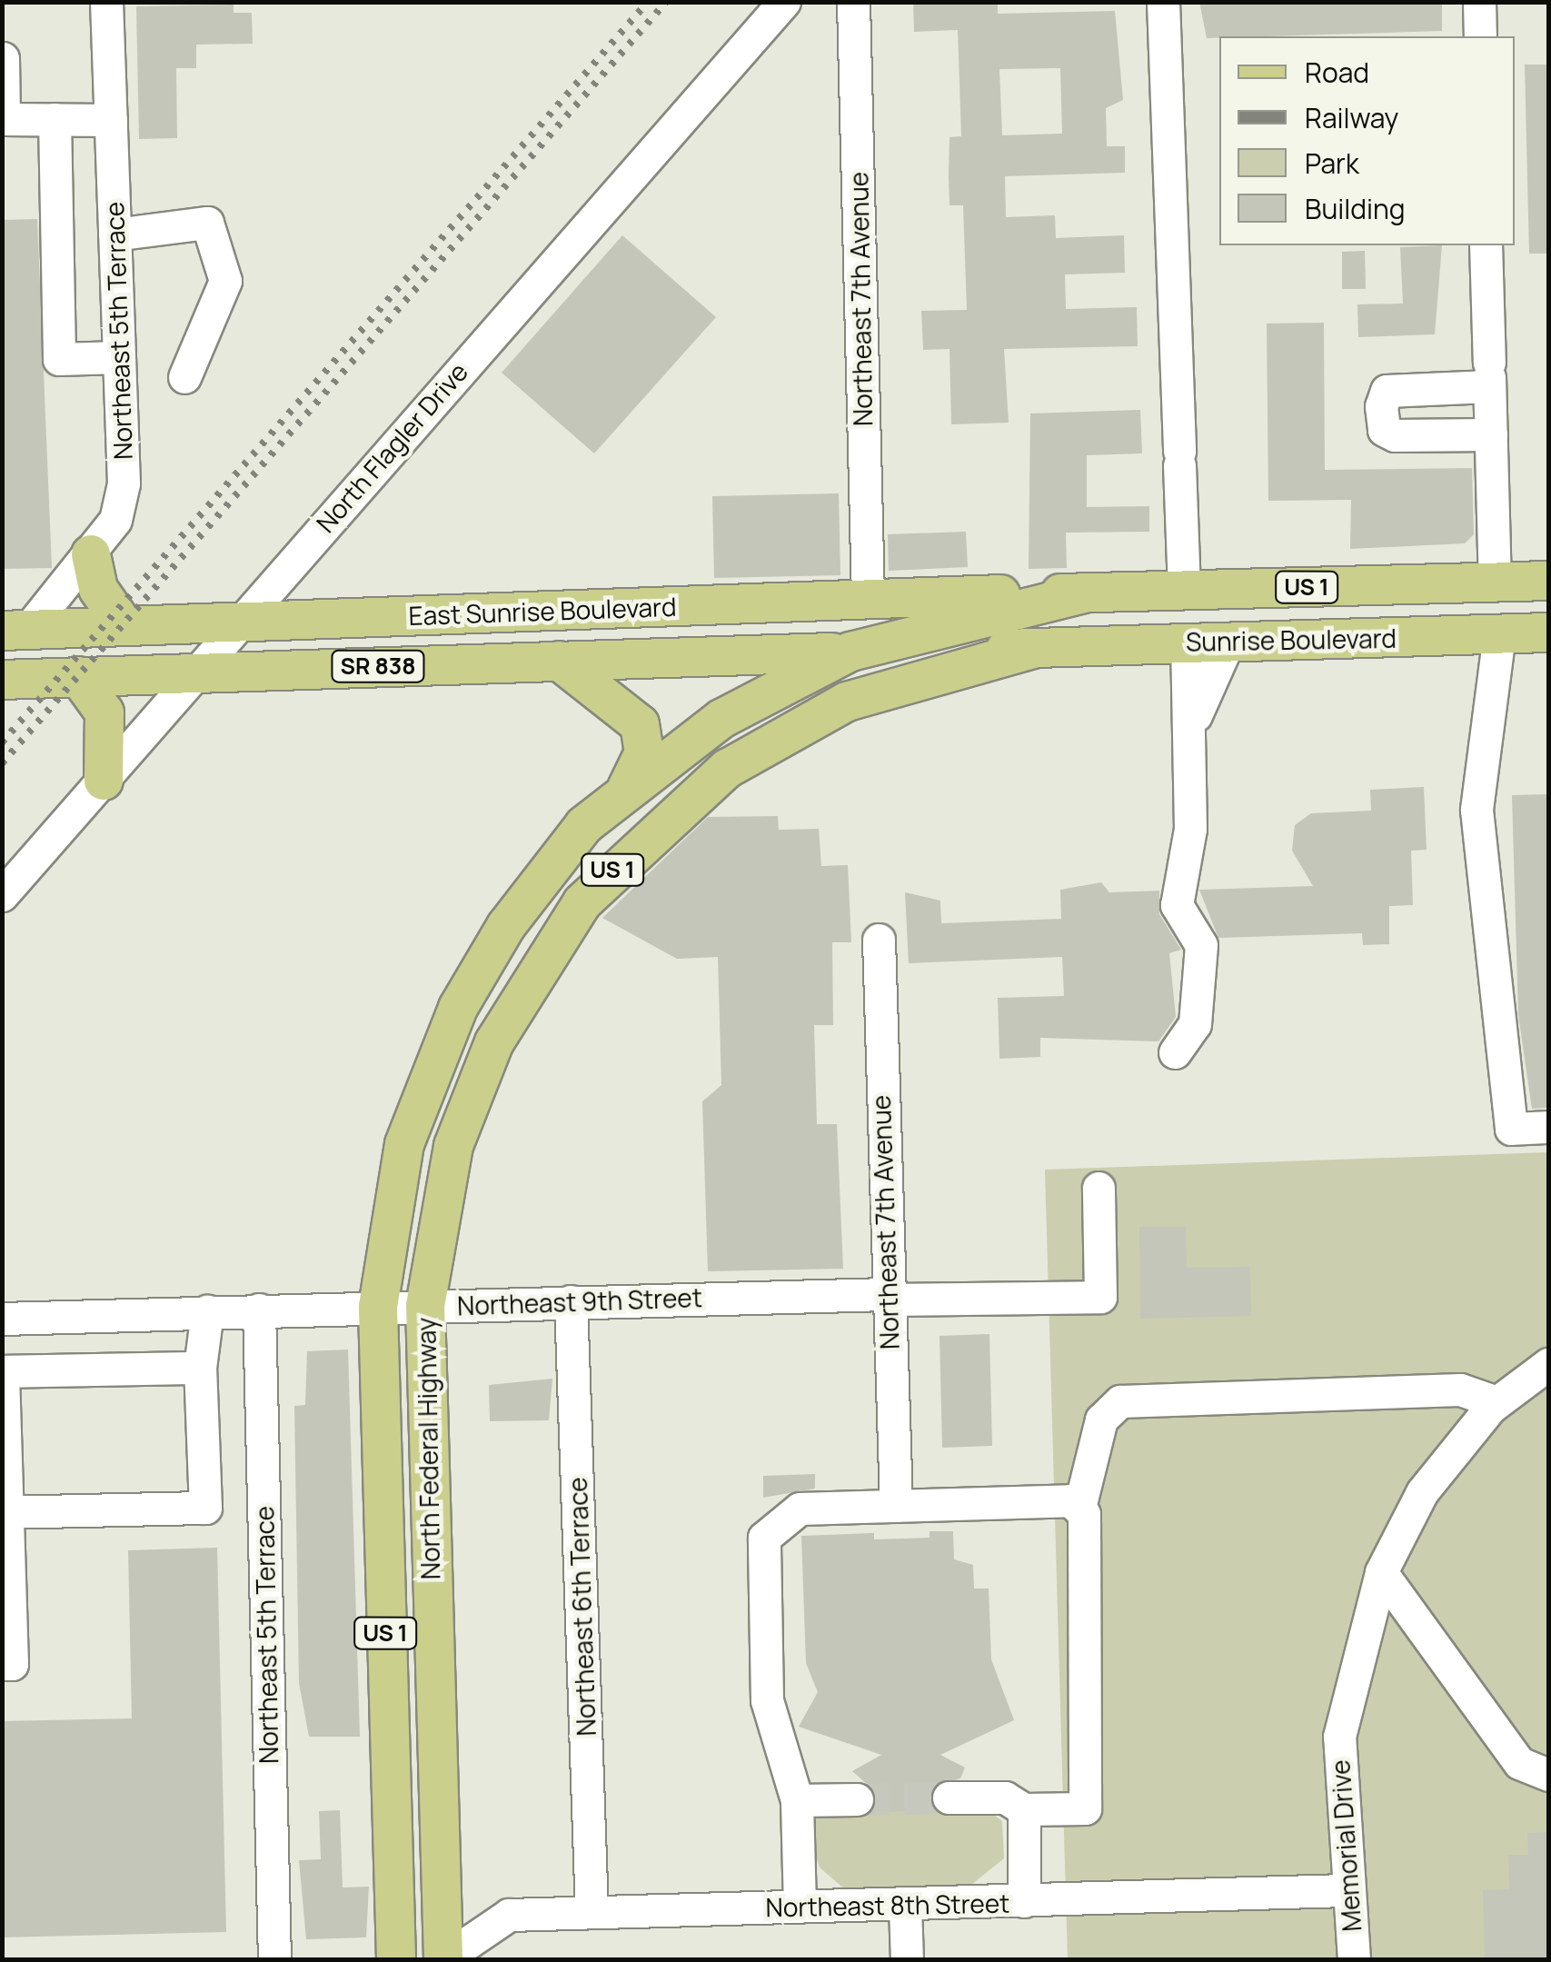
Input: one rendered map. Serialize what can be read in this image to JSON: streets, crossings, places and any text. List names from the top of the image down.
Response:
{
  "streets": {
    "main road": [
      "US 1",
      "East Sunrise Boulevard",
      "Sunrise Boulevard",
      "SR 838",
      "North Federal Highway"
    ],
    "street": [
      "Northeast 7th Avenue",
      "Northeast 5th Terrace",
      "North Flagler Drive",
      "Northeast 9th Street",
      "Northeast 6th Terrace",
      "Memorial Drive",
      "Northeast 8th Street"
    ]
  },
  "crossings": [
    ["Northeast 7th Avenue", "East Sunrise Boulevard"],
    ["Northeast 7th Avenue", "Northeast 9th Street"],
    ["Northeast 5th Terrace", "East Sunrise Boulevard"],
    ["Northeast 5th Terrace", "Northeast 9th Street"],
    ["North Flagler Drive", "East Sunrise Boulevard"],
    ["East Sunrise Boulevard", "Sunrise Boulevard"],
    ["East Sunrise Boulevard", "North Federal Highway"],
    ["Sunrise Boulevard", "North Federal Highway"],
    ["Northeast 9th Street", "North Federal Highway"],
    ["Northeast 9th Street", "Northeast 6th Terrace"],
    ["North Federal Highway", "Northeast 8th Street"],
    ["Northeast 6th Terrace", "Northeast 8th Street"],
    ["Memorial Drive", "Northeast 8th Street"]
  ],
  "legend": [
    "Road",
    "Railway",
    "Park",
    "Building"
  ]
}
